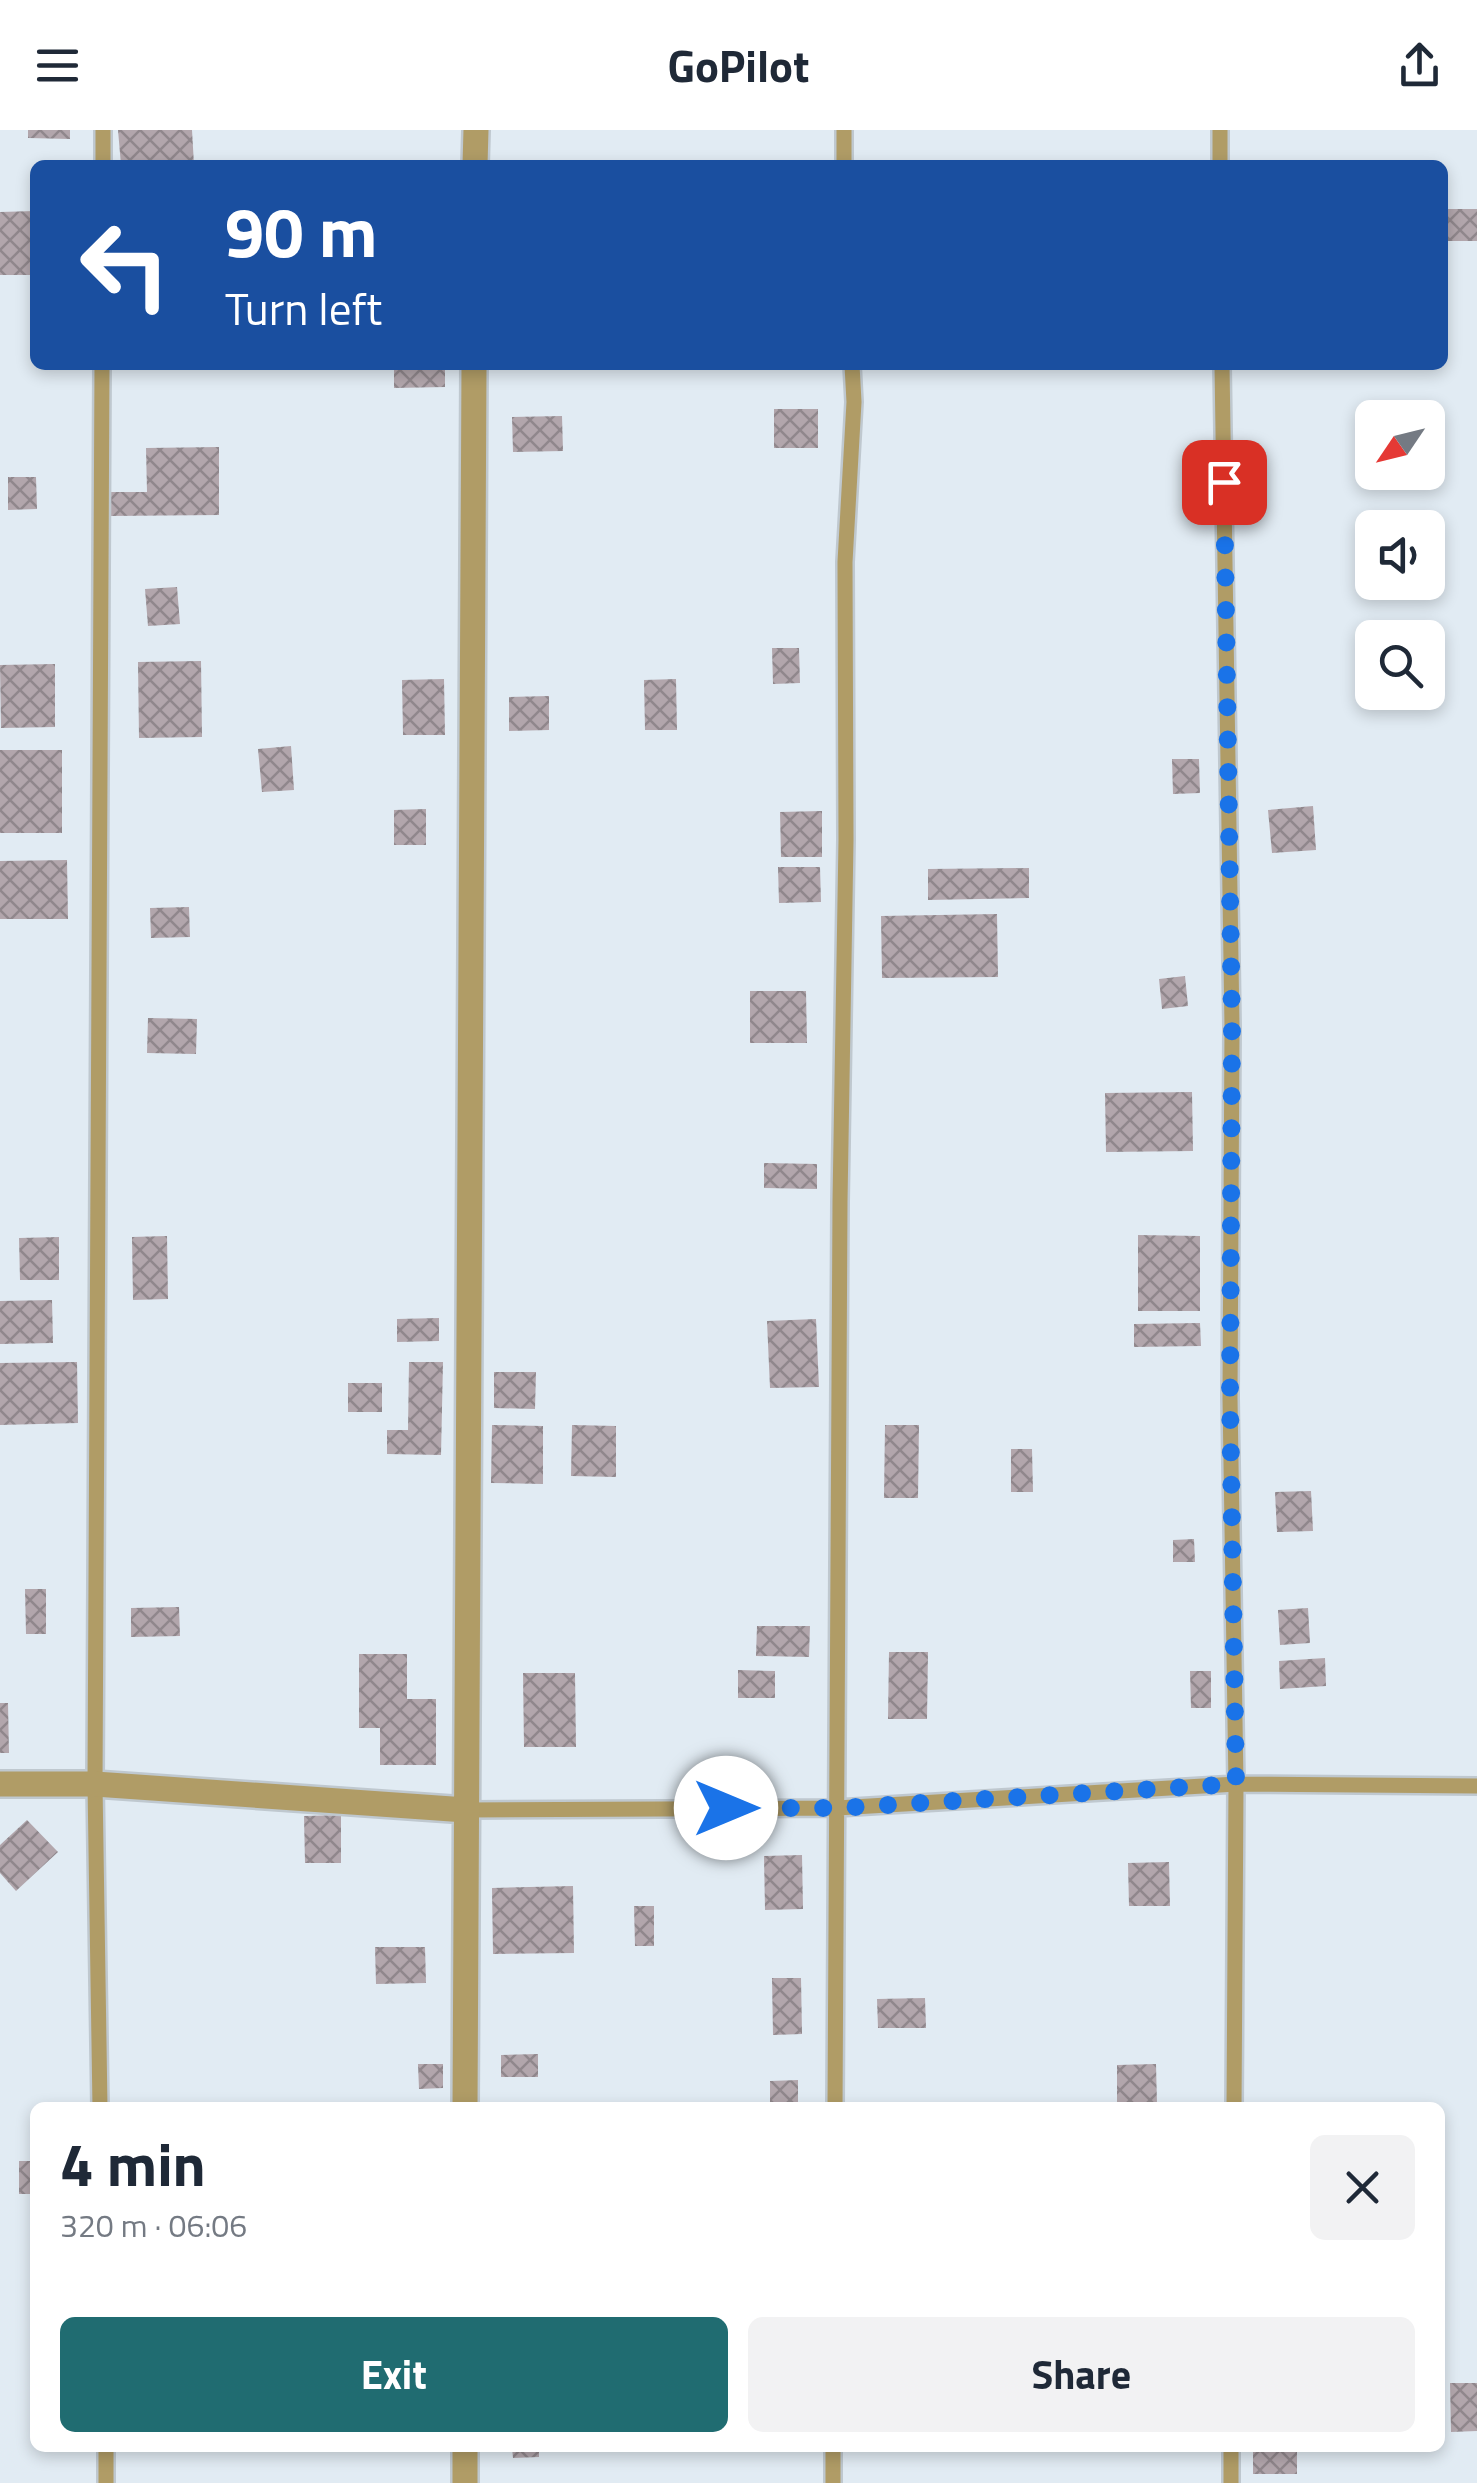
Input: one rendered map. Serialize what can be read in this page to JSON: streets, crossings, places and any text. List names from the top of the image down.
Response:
{
  "north": "bottom left",
  "page": {
    "header": "GoPilot",
    "turn": ["90 m", "Turn left"],
    "heading": ["4 min", "320 m · 06:06"],
    "buttons": ["Exit", "Share"]
  }
}
